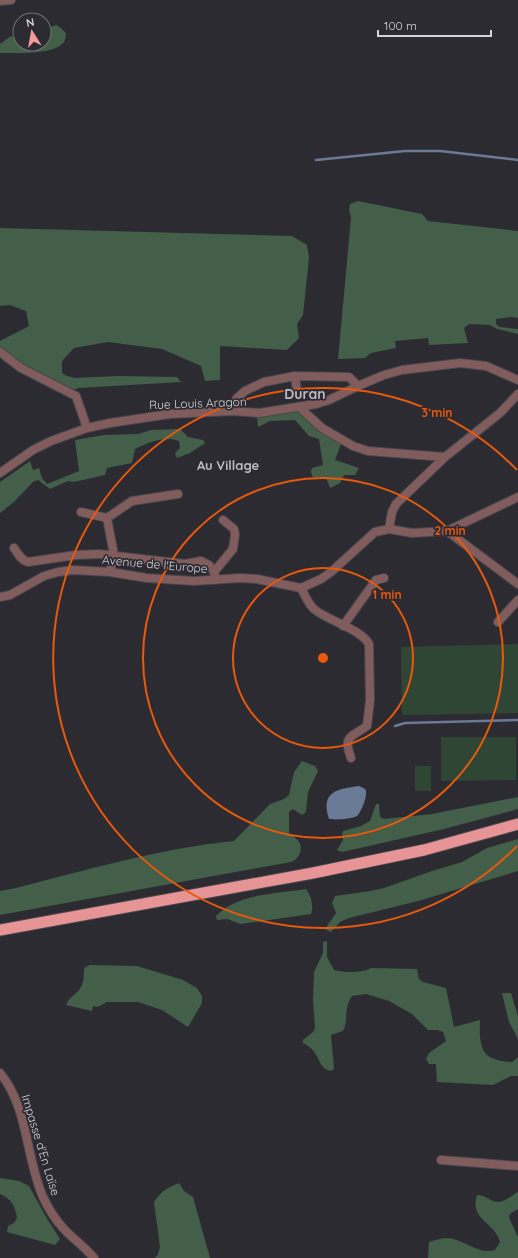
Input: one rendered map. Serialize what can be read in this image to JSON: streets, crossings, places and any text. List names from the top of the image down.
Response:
{
  "streets": {
    "street": ["Rue Louis Aragon", "Avenue de l'Europe", "Impasse d'En Laïse"]
  },
  "districts": ["Duran", "Au Village"],
  "scale_bar": "100 m",
  "north": "top",
  "rings": ["3 min", "2 min", "1 min"]
}
